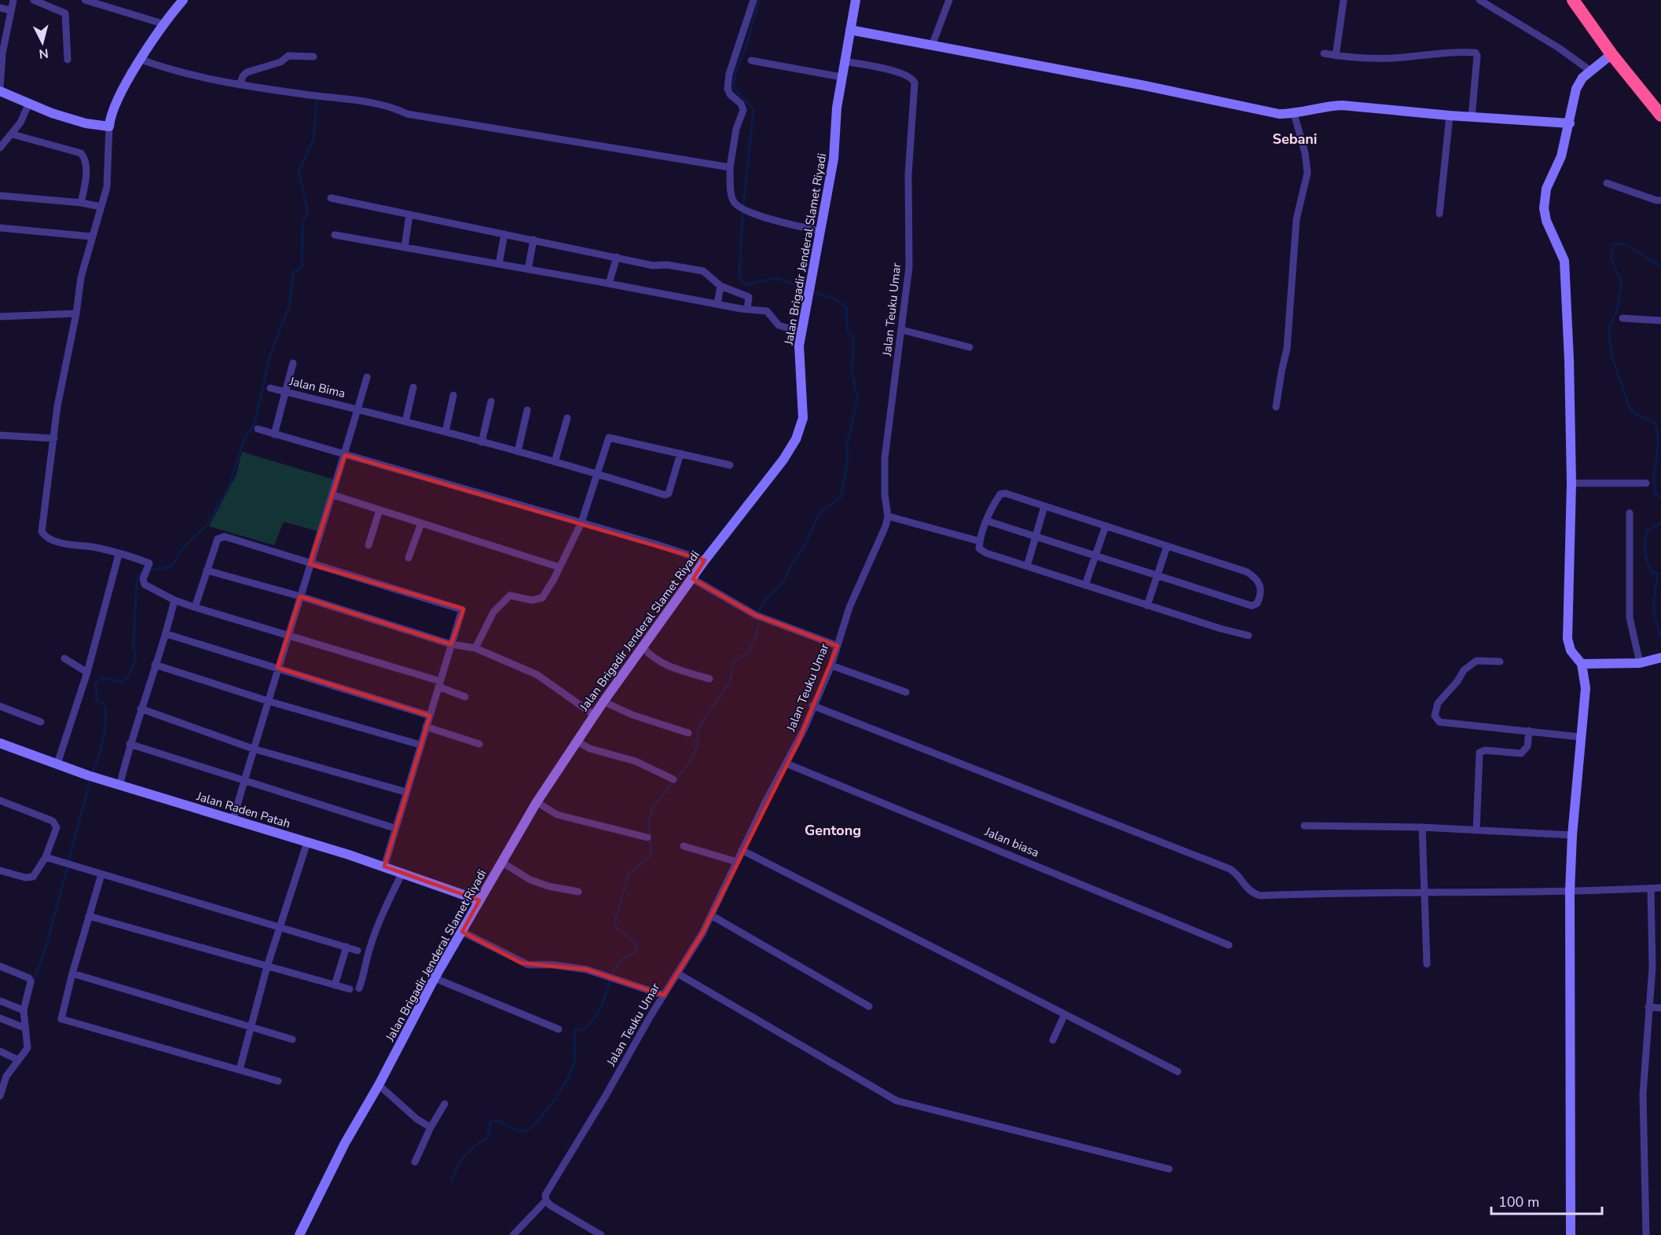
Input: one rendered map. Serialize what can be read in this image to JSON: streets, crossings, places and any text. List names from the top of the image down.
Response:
{
  "streets": {
    "main road": ["Jalan Brigadir Jenderal Slamet Riyadi", "Jalan Raden Patah"],
    "street": ["Jalan Teuku Umar", "Jalan Bima", "Jalan biasa"]
  },
  "crossings": [
    ["Jalan Brigadir Jenderal Slamet Riyadi", "Jalan Teuku Umar"],
    ["Jalan Brigadir Jenderal Slamet Riyadi", "Jalan Raden Patah"],
    ["Jalan Teuku Umar", "Jalan biasa"]
  ],
  "districts": ["Sebani", "Gentong"],
  "scale_bar": "100 m",
  "north": "bottom"
}
